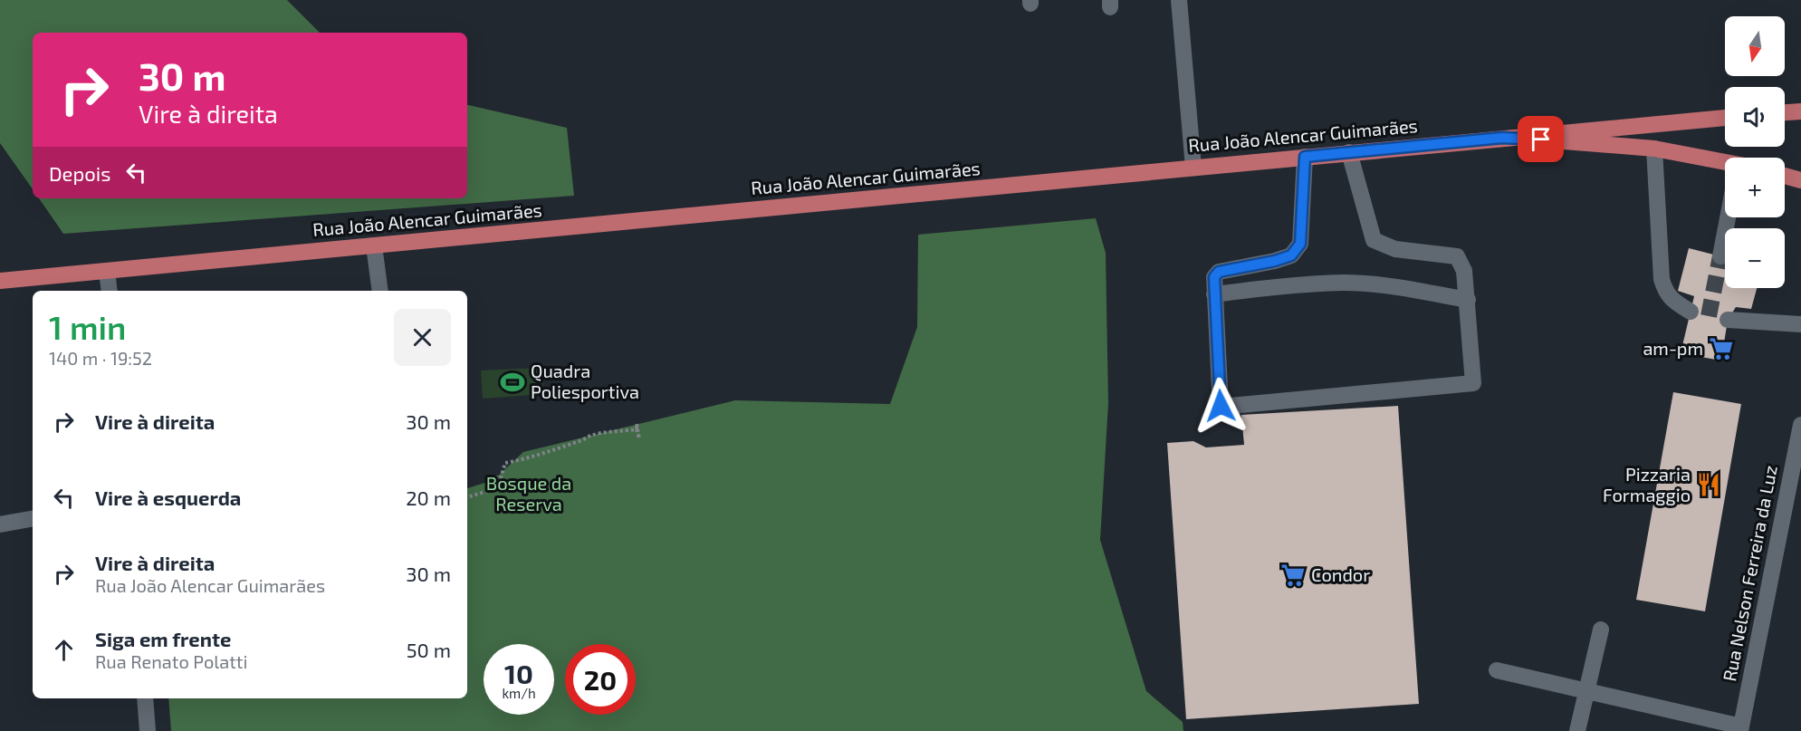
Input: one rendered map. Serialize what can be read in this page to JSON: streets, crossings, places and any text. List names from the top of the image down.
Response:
{
  "streets": {
    "main road": ["Rua João Alencar Guimarães"],
    "street": ["Rua Nelson Ferreira da Luz"]
  },
  "parks": ["Bosque da Reserva"],
  "places": {
    "supermarket": ["am-pm", "Condor"],
    "sports": ["Quadra Poliesportiva"],
    "restaurant": ["Pizzaria Formaggio"]
  },
  "north": "bottom",
  "page": {
    "map_buttons": ["+", "−"],
    "turn": ["30 m", "Vire à direita"],
    "then": "Depois",
    "heading": ["1 min", "140 m · 19:52"],
    "list": [
      {
        "name": "Vire à direita",
        "value": "30 m"
      },
      {
        "name": "Vire à esquerda",
        "value": "20 m"
      },
      {
        "name": "Vire à direita",
        "note": "Rua João Alencar Guimarães",
        "value": "30 m"
      },
      {
        "name": "Siga em frente",
        "note": "Rua Renato Polatti",
        "value": "50 m"
      }
    ],
    "speed": "10 km/h",
    "limit": "20"
  }
}
